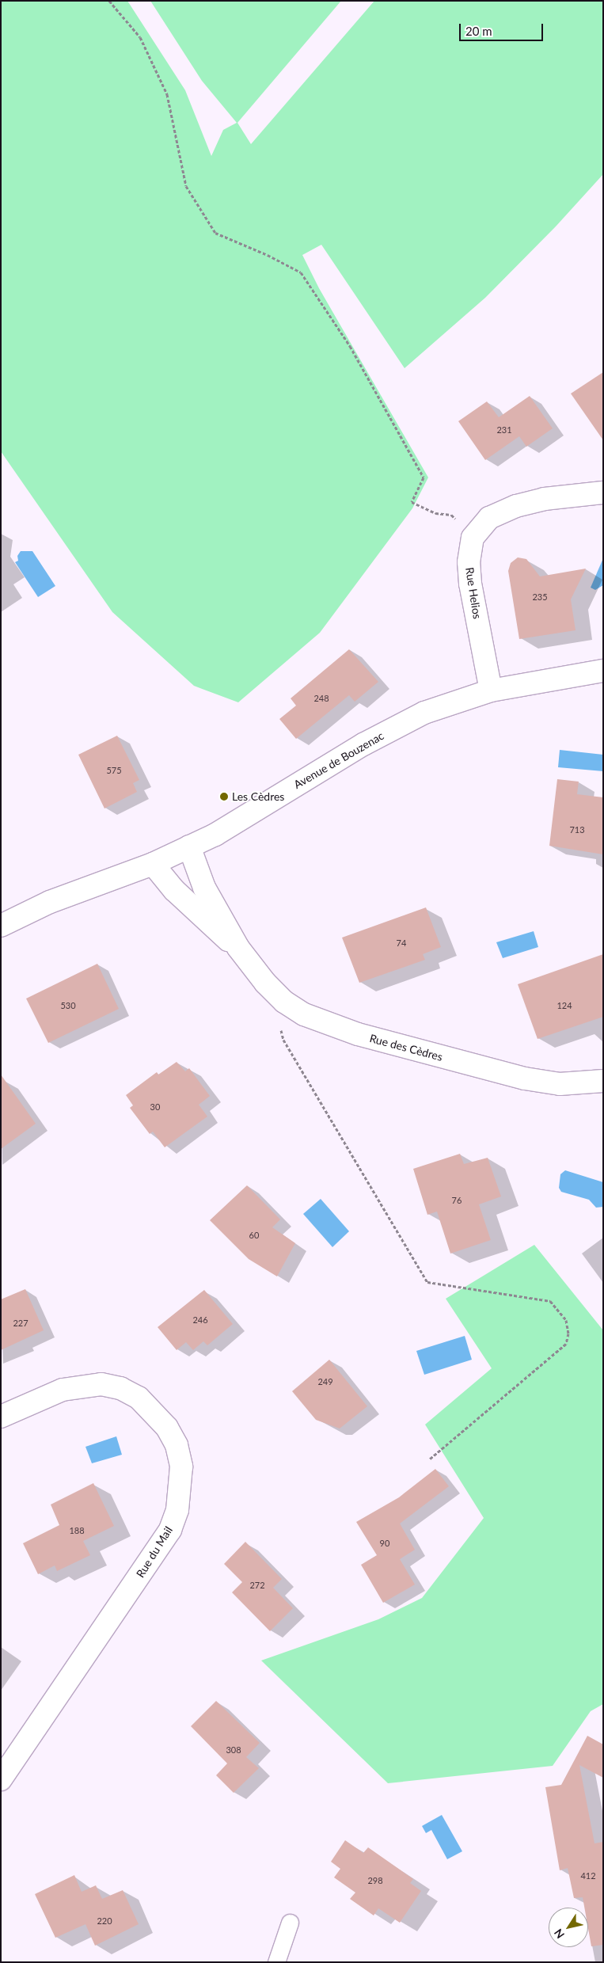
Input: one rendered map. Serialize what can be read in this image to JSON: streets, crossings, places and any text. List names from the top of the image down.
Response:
{
  "streets": {
    "street": [
      "Rue Helios",
      "Avenue de Bouzenac",
      "Rue des Cèdres",
      "Rue du Mail"
    ]
  },
  "crossings": [
    ["Rue Helios", "Avenue de Bouzenac"],
    ["Avenue de Bouzenac", "Rue des Cèdres"]
  ],
  "places": ["Les Cèdres"],
  "house_numbers": [
    "231",
    "235",
    "248",
    "575",
    "713",
    "74",
    "530",
    "124",
    "30",
    "76",
    "60",
    "246",
    "227",
    "249",
    "188",
    "90",
    "272",
    "308",
    "412",
    "298",
    "220"
  ],
  "scale_bar": "20 m",
  "north": "bottom left"
}
